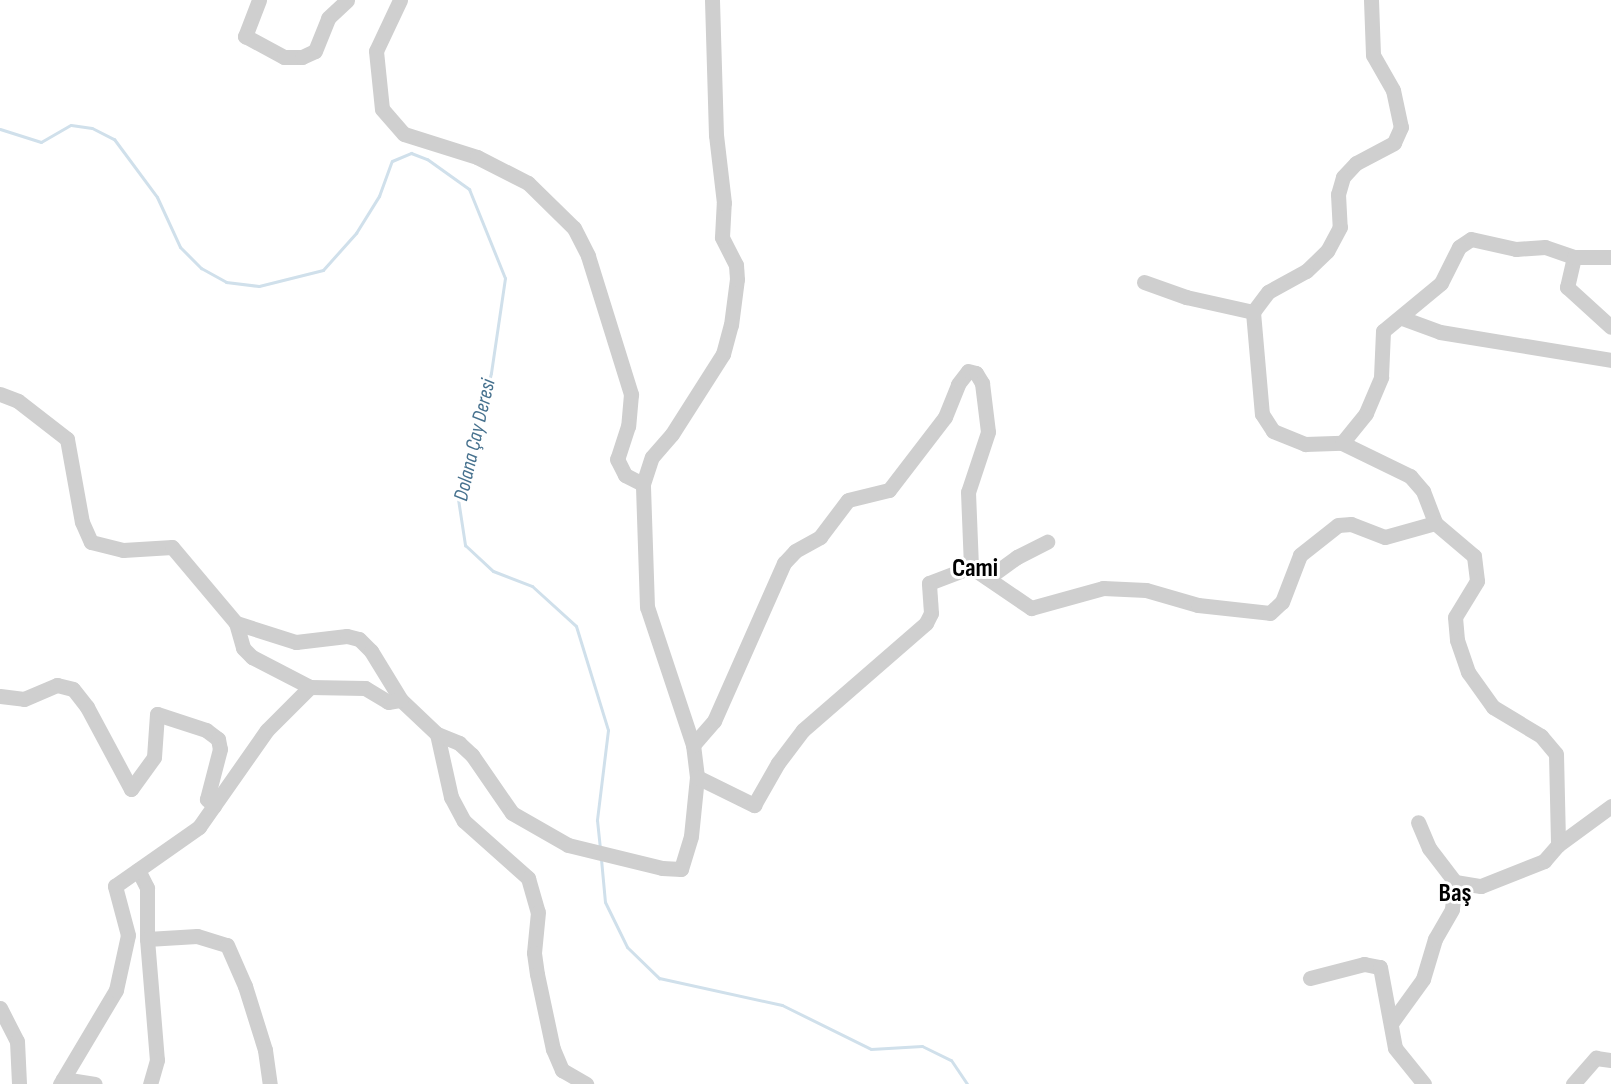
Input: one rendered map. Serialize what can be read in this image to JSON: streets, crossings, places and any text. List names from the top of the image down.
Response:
{
  "districts": ["Cami", "Baş"],
  "water": ["Dolana Çay Deresi"]
}
